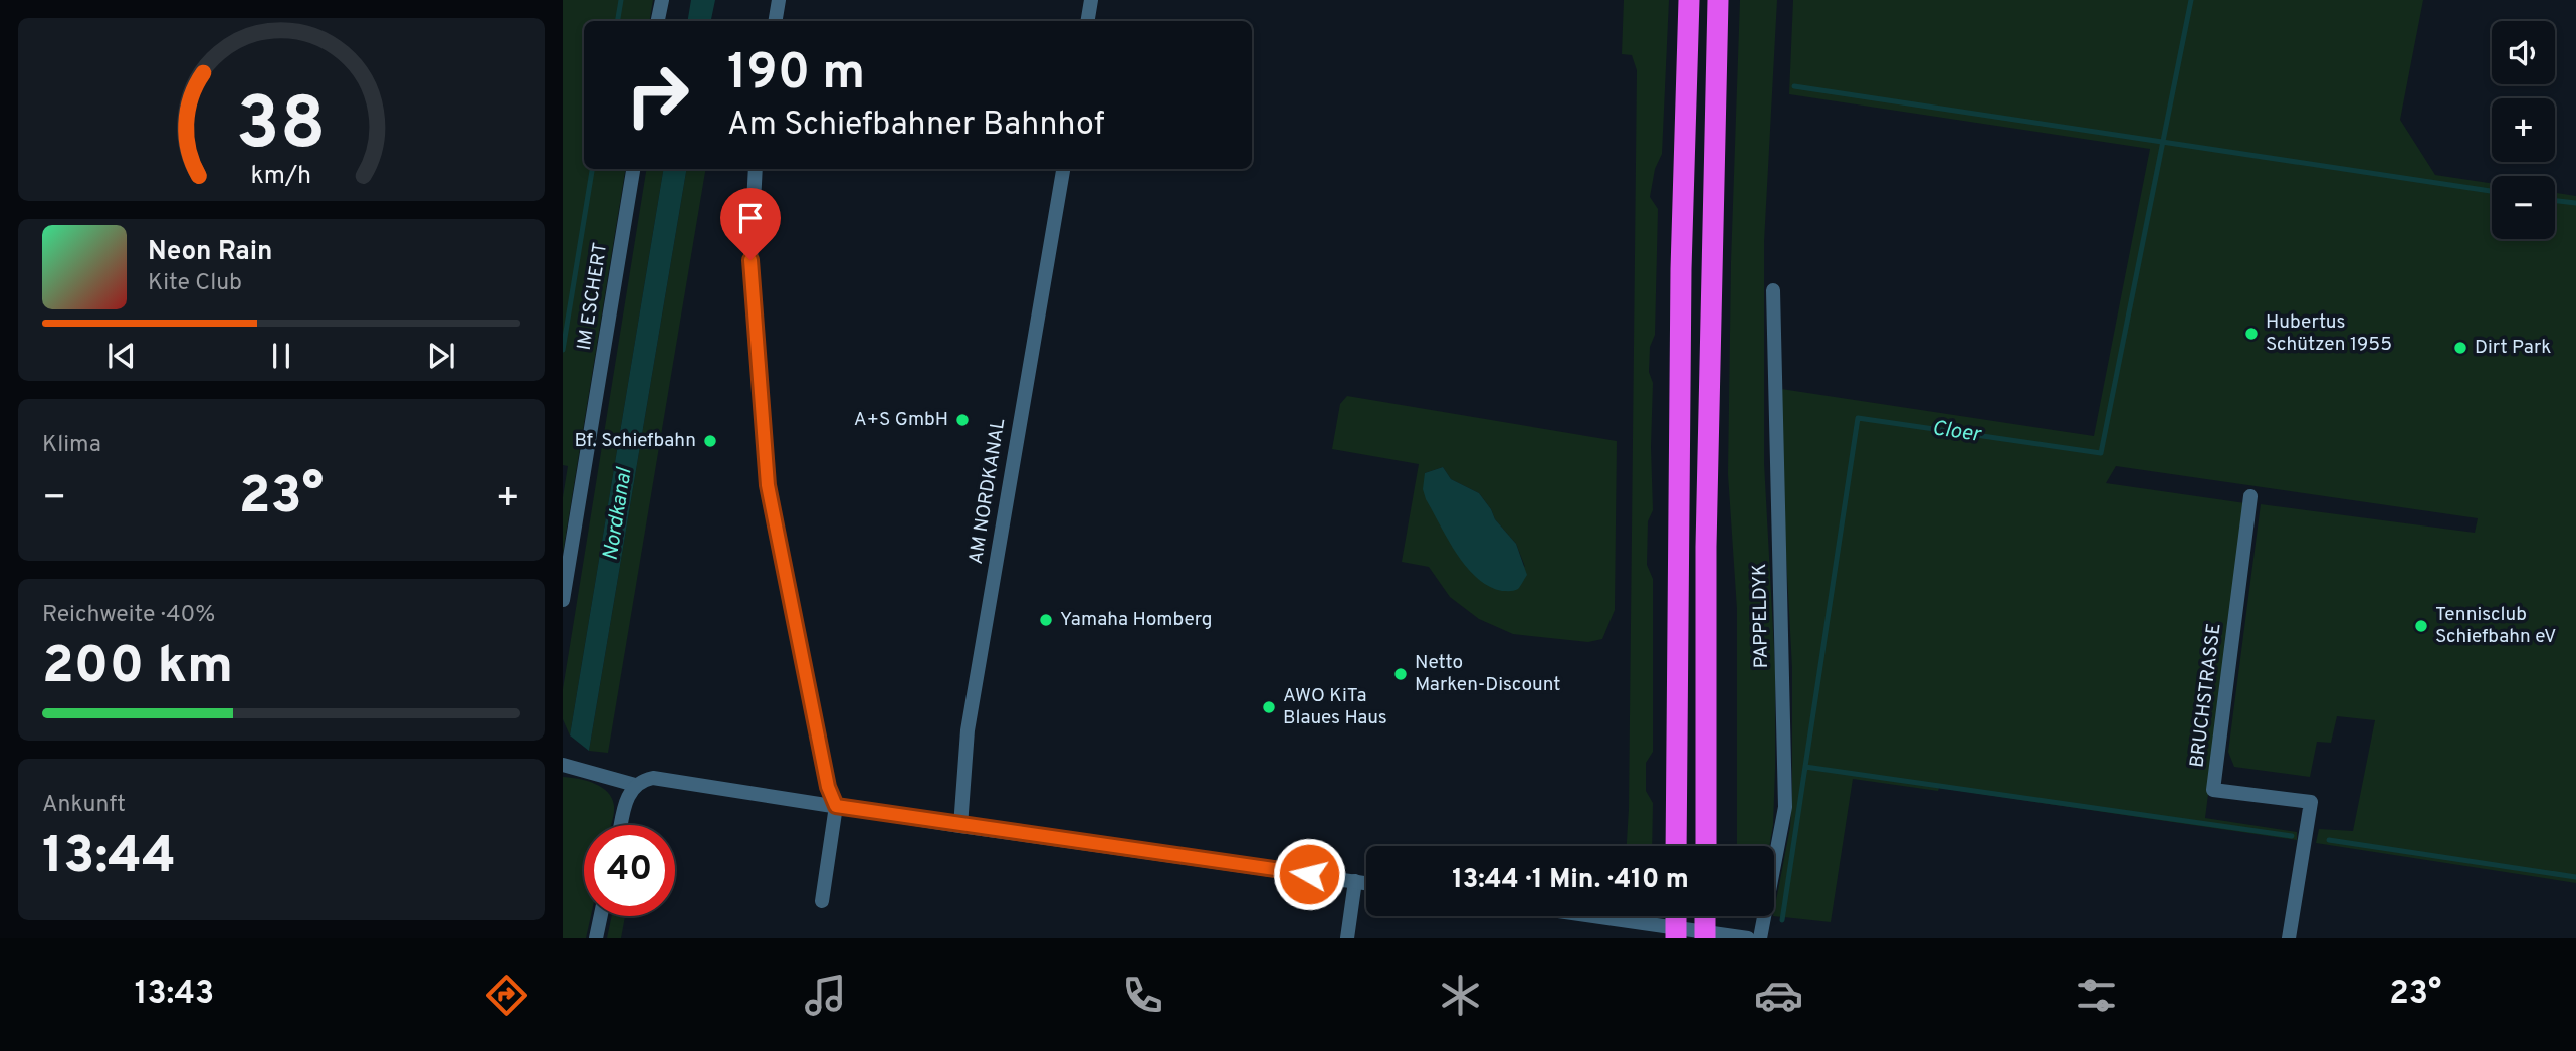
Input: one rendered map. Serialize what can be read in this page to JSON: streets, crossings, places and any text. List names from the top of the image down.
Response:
{
  "streets": {
    "street": [
      "IM ESCHERT",
      "AM NORDKANAL",
      "PAPPELDYK",
      "BRUCHSTRASSE"
    ]
  },
  "water": ["Cloer", "Nordkanal"],
  "places": [
    "Hubertus Schützen 1955",
    "Dirt Park",
    "A+S GmbH",
    "Bf. Schiefbahn",
    "Yamaha Homberg",
    "Tennisclub Schiefbahn eV",
    "Netto Marken-Discount",
    "AWO KiTa Blaues Haus"
  ],
  "page": {
    "map_buttons": ["+", "−"],
    "turn": ["190 m", "Am Schiefbahner Bahnhof"],
    "song": ["Neon Rain", "Kite Club"],
    "tile": [
      "Klima",
      ["Reichweite · 40%", "200 km"],
      ["Ankunft", "13:44"]
    ],
    "heat": ["−", "23°", "+"],
    "limit": "40",
    "trip": "13:44 · 1 Min. · 410 m",
    "tabs": ["13:43", "23°"],
    "gauge": ["38", "km/h"]
  }
}
